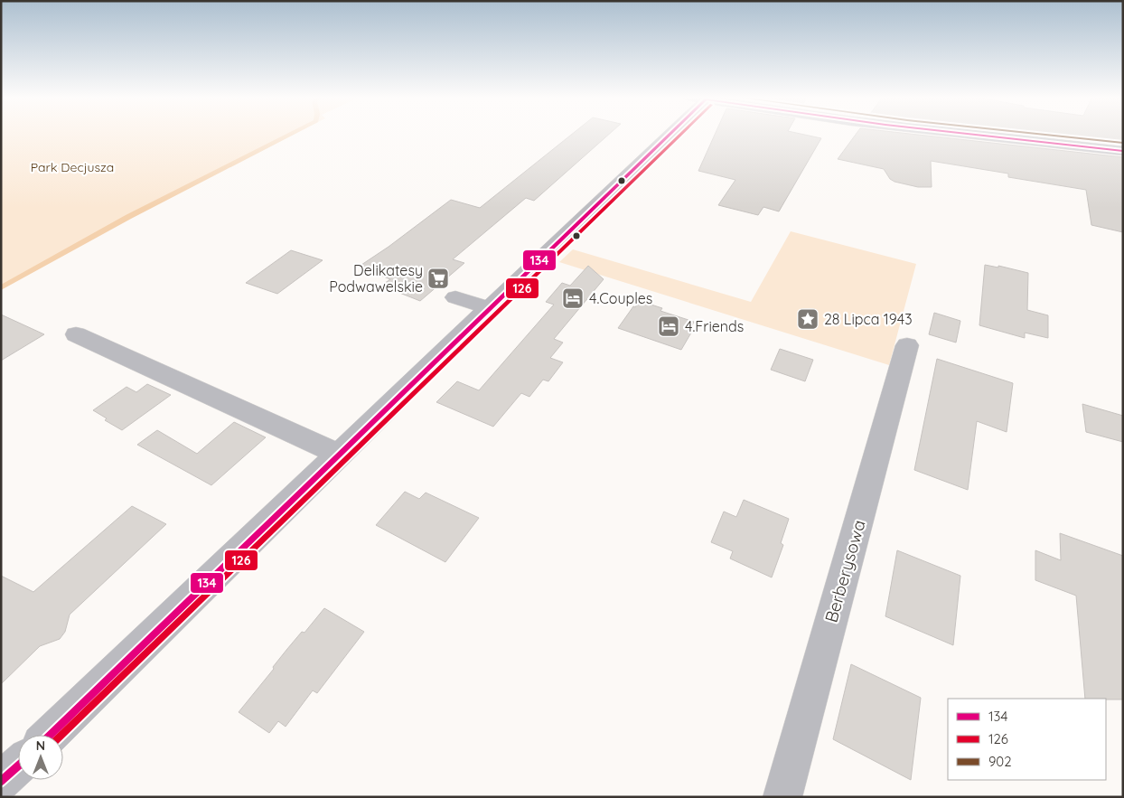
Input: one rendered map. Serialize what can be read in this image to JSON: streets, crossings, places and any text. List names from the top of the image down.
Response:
{
  "streets": {
    "street": ["Berberysowa"]
  },
  "parks": ["Park Decjusza"],
  "places": {
    "supermarket": ["Delikatesy Podwawelskie"],
    "hotel": ["4.Couples", "4.Friends"],
    "place": ["28 Lipca 1943"]
  },
  "lines": ["transit line 134", "transit line 126", "transit line 902"],
  "legend": ["134", "126", "902"],
  "north": "top"
}
